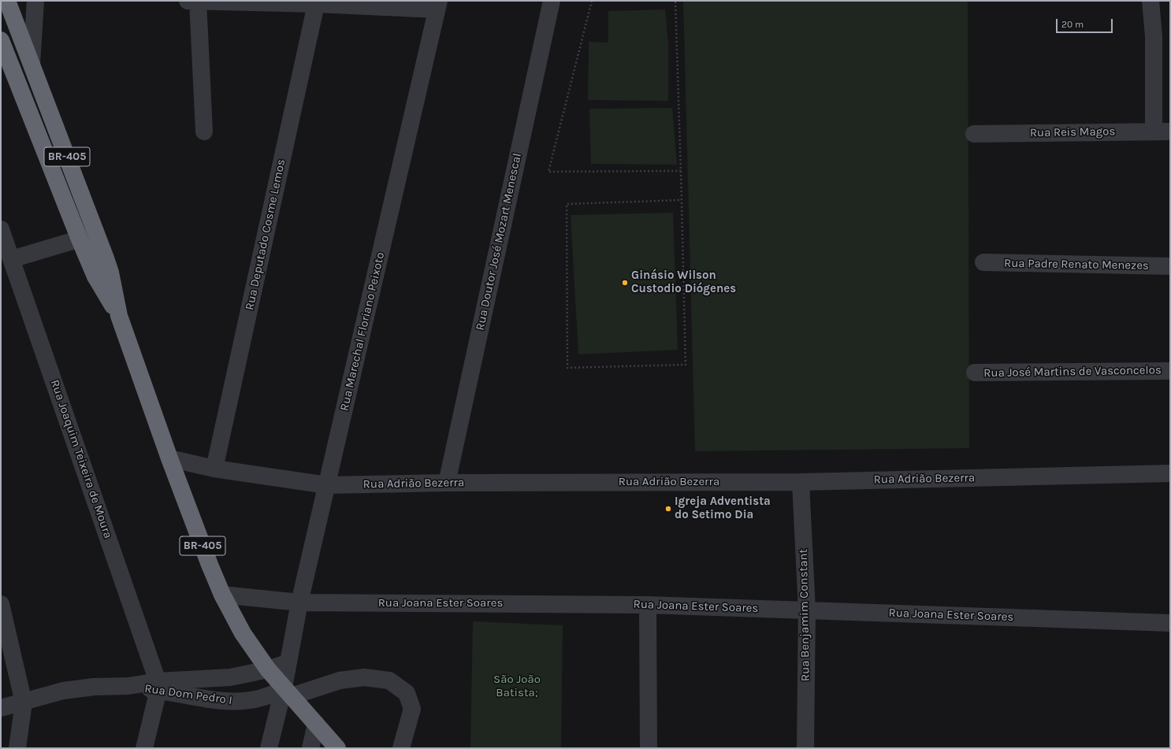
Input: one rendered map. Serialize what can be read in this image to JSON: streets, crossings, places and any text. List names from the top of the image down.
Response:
{
  "streets": {
    "highway": ["BR-405"],
    "street": [
      "Rua Reis Magos",
      "Rua Deputado Cosme Lemos",
      "Rua Doutor José Mozart Menescal",
      "Rua Padre Renato Menezes",
      "Rua Marechal Floriano Peixoto",
      "Rua José Martins de Vasconcelos",
      "Rua Joaquim Teixeira de Moura",
      "Rua Adrião Bezerra",
      "Rua Joana Ester Soares",
      "Rua Benjamim Constant",
      "Rua Dom Pedro I"
    ]
  },
  "crossings": [
    ["BR-405", "Rua Marechal Floriano Peixoto"],
    ["BR-405", "Rua Adrião Bezerra"],
    ["BR-405", "Rua Joana Ester Soares"],
    ["BR-405", "Rua Dom Pedro I"],
    ["Rua Deputado Cosme Lemos", "Rua Adrião Bezerra"],
    ["Rua Doutor José Mozart Menescal", "Rua Adrião Bezerra"],
    ["Rua Marechal Floriano Peixoto", "Rua Adrião Bezerra"],
    ["Rua Marechal Floriano Peixoto", "Rua Joana Ester Soares"],
    ["Rua Marechal Floriano Peixoto", "Rua Dom Pedro I"],
    ["Rua Joaquim Teixeira de Moura", "Rua Dom Pedro I"],
    ["Rua Adrião Bezerra", "Rua Benjamim Constant"],
    ["Rua Joana Ester Soares", "Rua Benjamim Constant"]
  ],
  "parks": ["São João Batista;"],
  "places": ["Ginásio Wilson Custodio Diógenes", "Igreja Adventista do Setimo Dia"],
  "scale_bar": "20 m"
}
